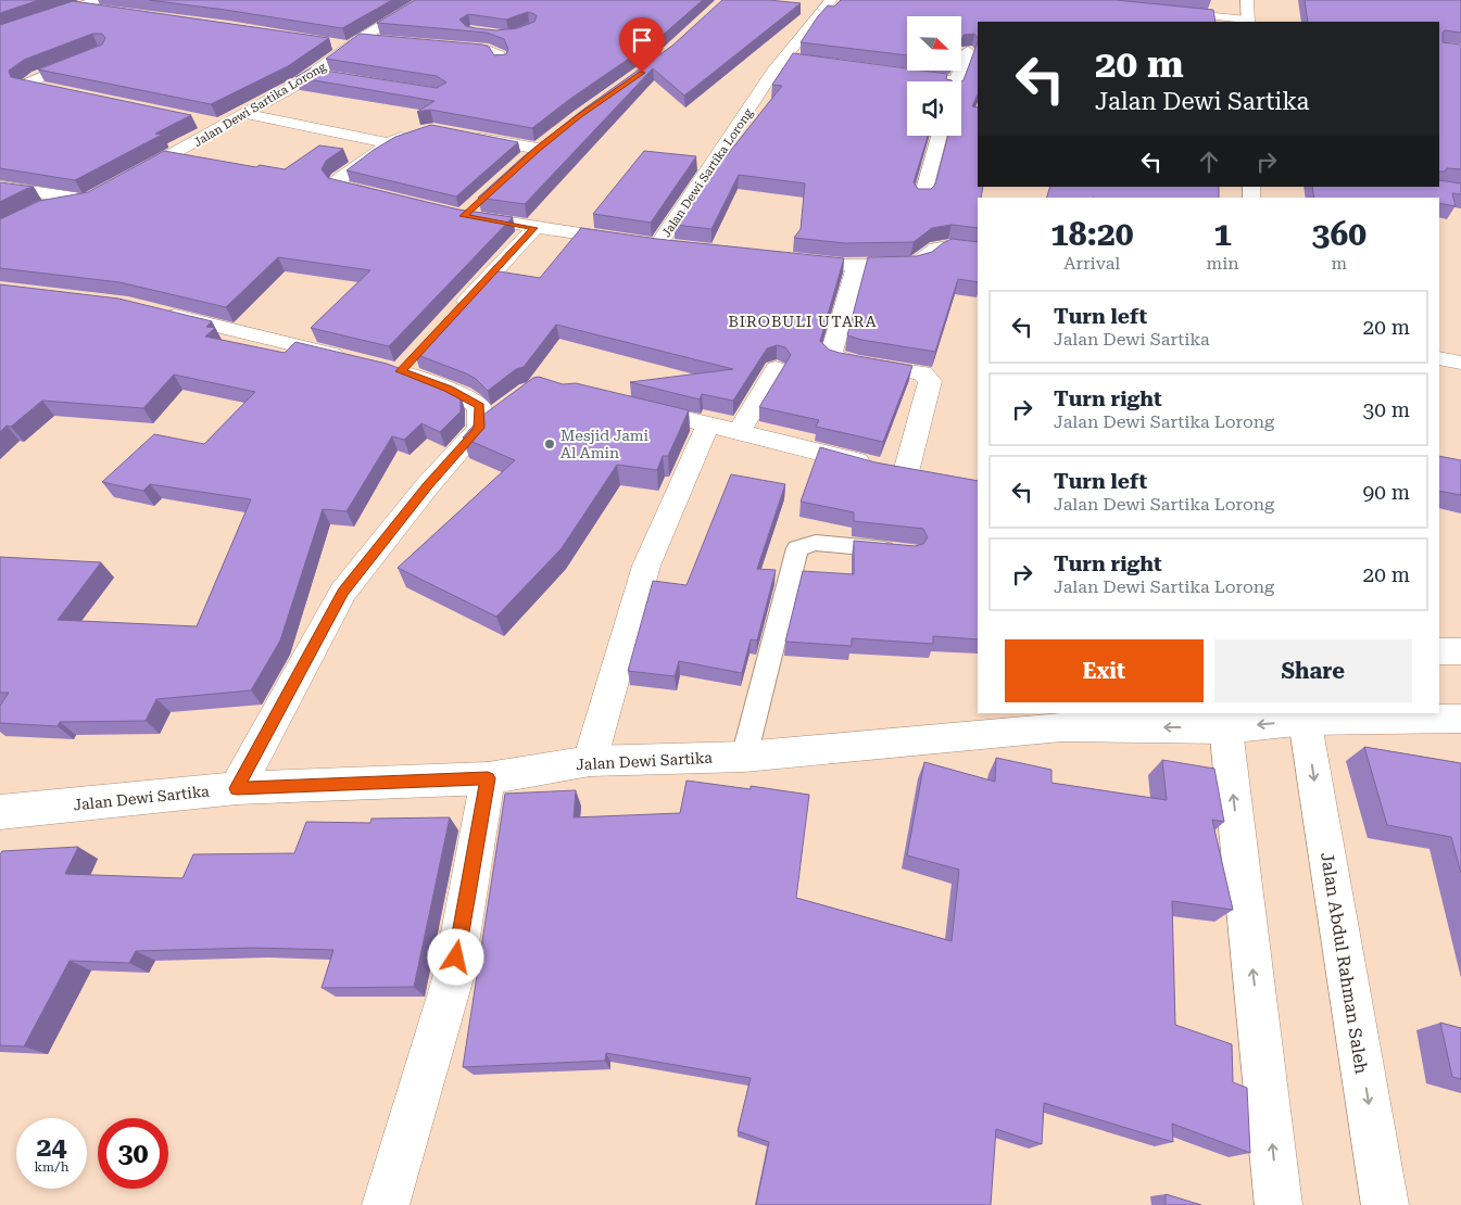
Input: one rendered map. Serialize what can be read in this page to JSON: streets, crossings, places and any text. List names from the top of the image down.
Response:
{
  "streets": {
    "main road": ["Jalan Dewi Sartika Lorong", "Jalan Dewi Sartika", "Jalan Abdul Rahman Saleh"]
  },
  "districts": ["BIROBULI UTARA"],
  "places": ["Mesjid Jami Al Amin"],
  "north": "bottom right",
  "page": {
    "turn": ["20 m", "Jalan Dewi Sartika"],
    "eta": [
      "18:20",
      "Arrival",
      "1",
      "min",
      "360",
      "m"
    ],
    "list": [
      {
        "name": "Turn left",
        "note": "Jalan Dewi Sartika",
        "value": "20 m"
      },
      {
        "name": "Turn right",
        "note": "Jalan Dewi Sartika Lorong",
        "value": "30 m"
      },
      {
        "name": "Turn left",
        "note": "Jalan Dewi Sartika Lorong",
        "value": "90 m"
      },
      {
        "name": "Turn right",
        "note": "Jalan Dewi Sartika Lorong",
        "value": "20 m"
      }
    ],
    "buttons": ["Exit", "Share"],
    "speed": "24 km/h",
    "limit": "30"
  }
}
